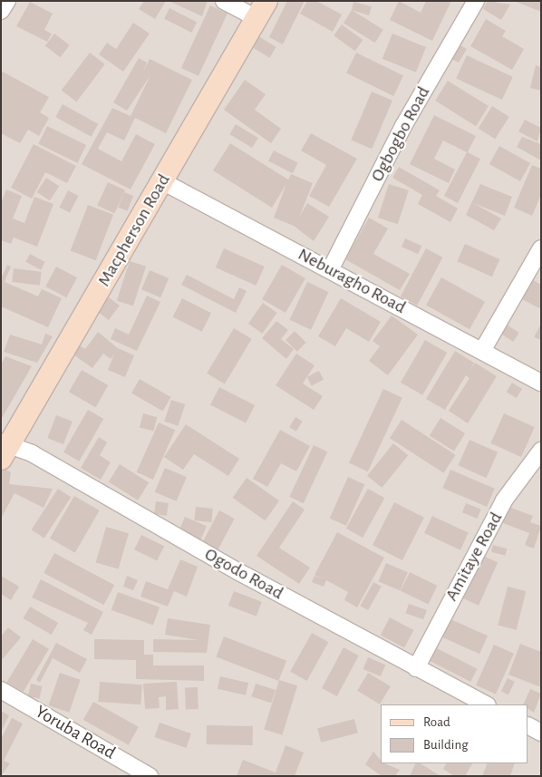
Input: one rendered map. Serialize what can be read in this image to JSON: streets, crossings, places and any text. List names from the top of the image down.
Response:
{
  "streets": {
    "street": [
      "Ogbogbo Road",
      "Macpherson Road",
      "Neburagho Road",
      "Amitaye Road",
      "Ogodo Road",
      "Yoruba Road"
    ]
  },
  "crossings": [
    ["Ogbogbo Road", "Neburagho Road"],
    ["Macpherson Road", "Neburagho Road"],
    ["Macpherson Road", "Ogodo Road"],
    ["Amitaye Road", "Ogodo Road"]
  ],
  "legend": ["Road", "Building"]
}
